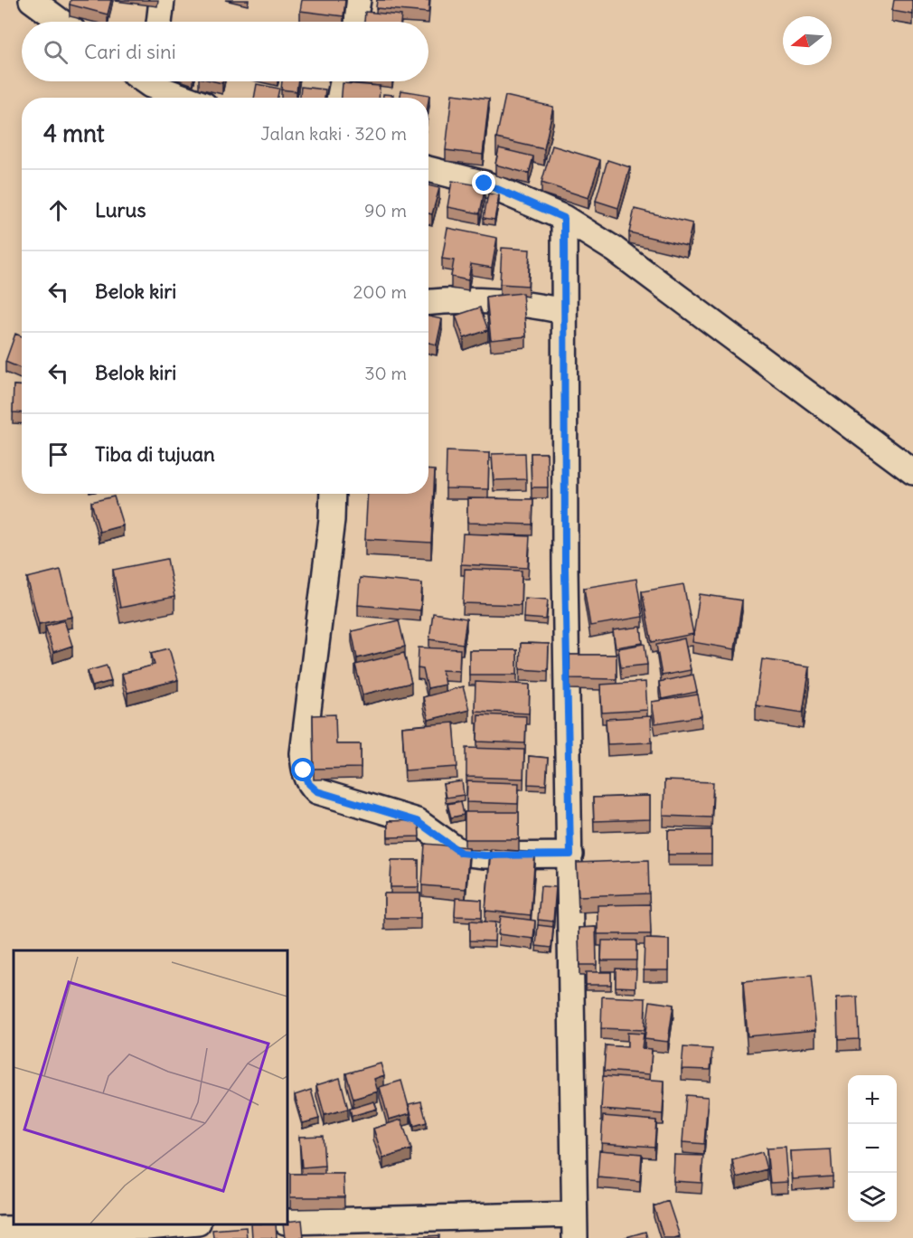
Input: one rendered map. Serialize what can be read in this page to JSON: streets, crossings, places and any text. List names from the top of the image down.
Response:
{
  "north": "left",
  "page": {
    "search": "Cari di sini",
    "heading": ["4 mnt", "Jalan kaki · 320 m"],
    "list": [
      ["Lurus", "90 m"],
      ["Belok kiri", "200 m"],
      ["Belok kiri", "30 m"],
      "Tiba di tujuan"
    ],
    "map_buttons": ["+", "−"]
  }
}
